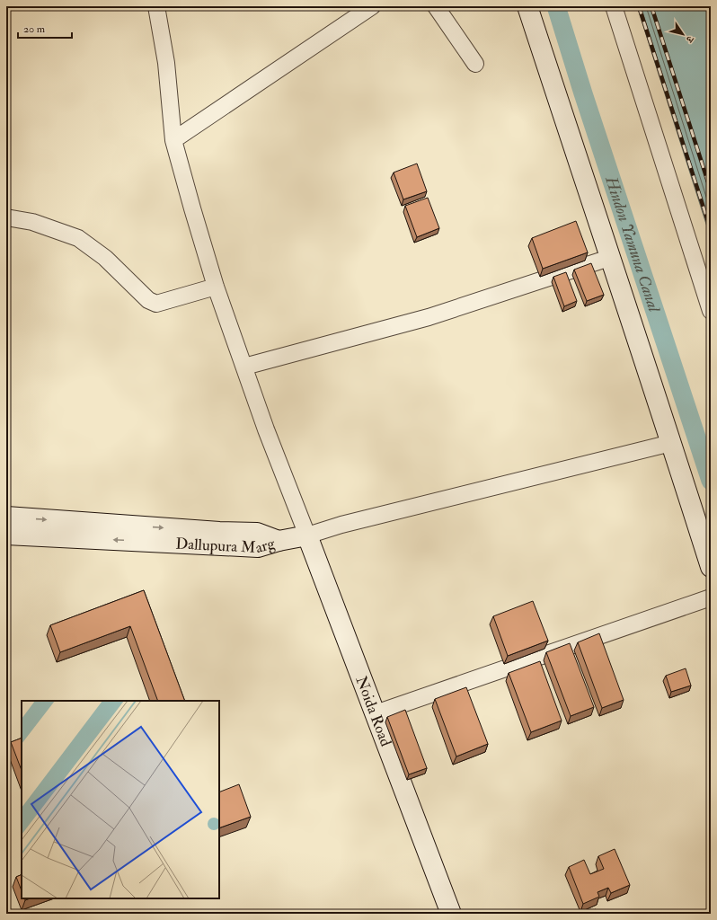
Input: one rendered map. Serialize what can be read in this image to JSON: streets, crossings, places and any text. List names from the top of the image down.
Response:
{
  "streets": {
    "main road": ["Dallupura Marg", "Noida Road"]
  },
  "water": ["Hindon Yamuna Canal"],
  "scale_bar": "20 m",
  "north": "bottom right"
}
